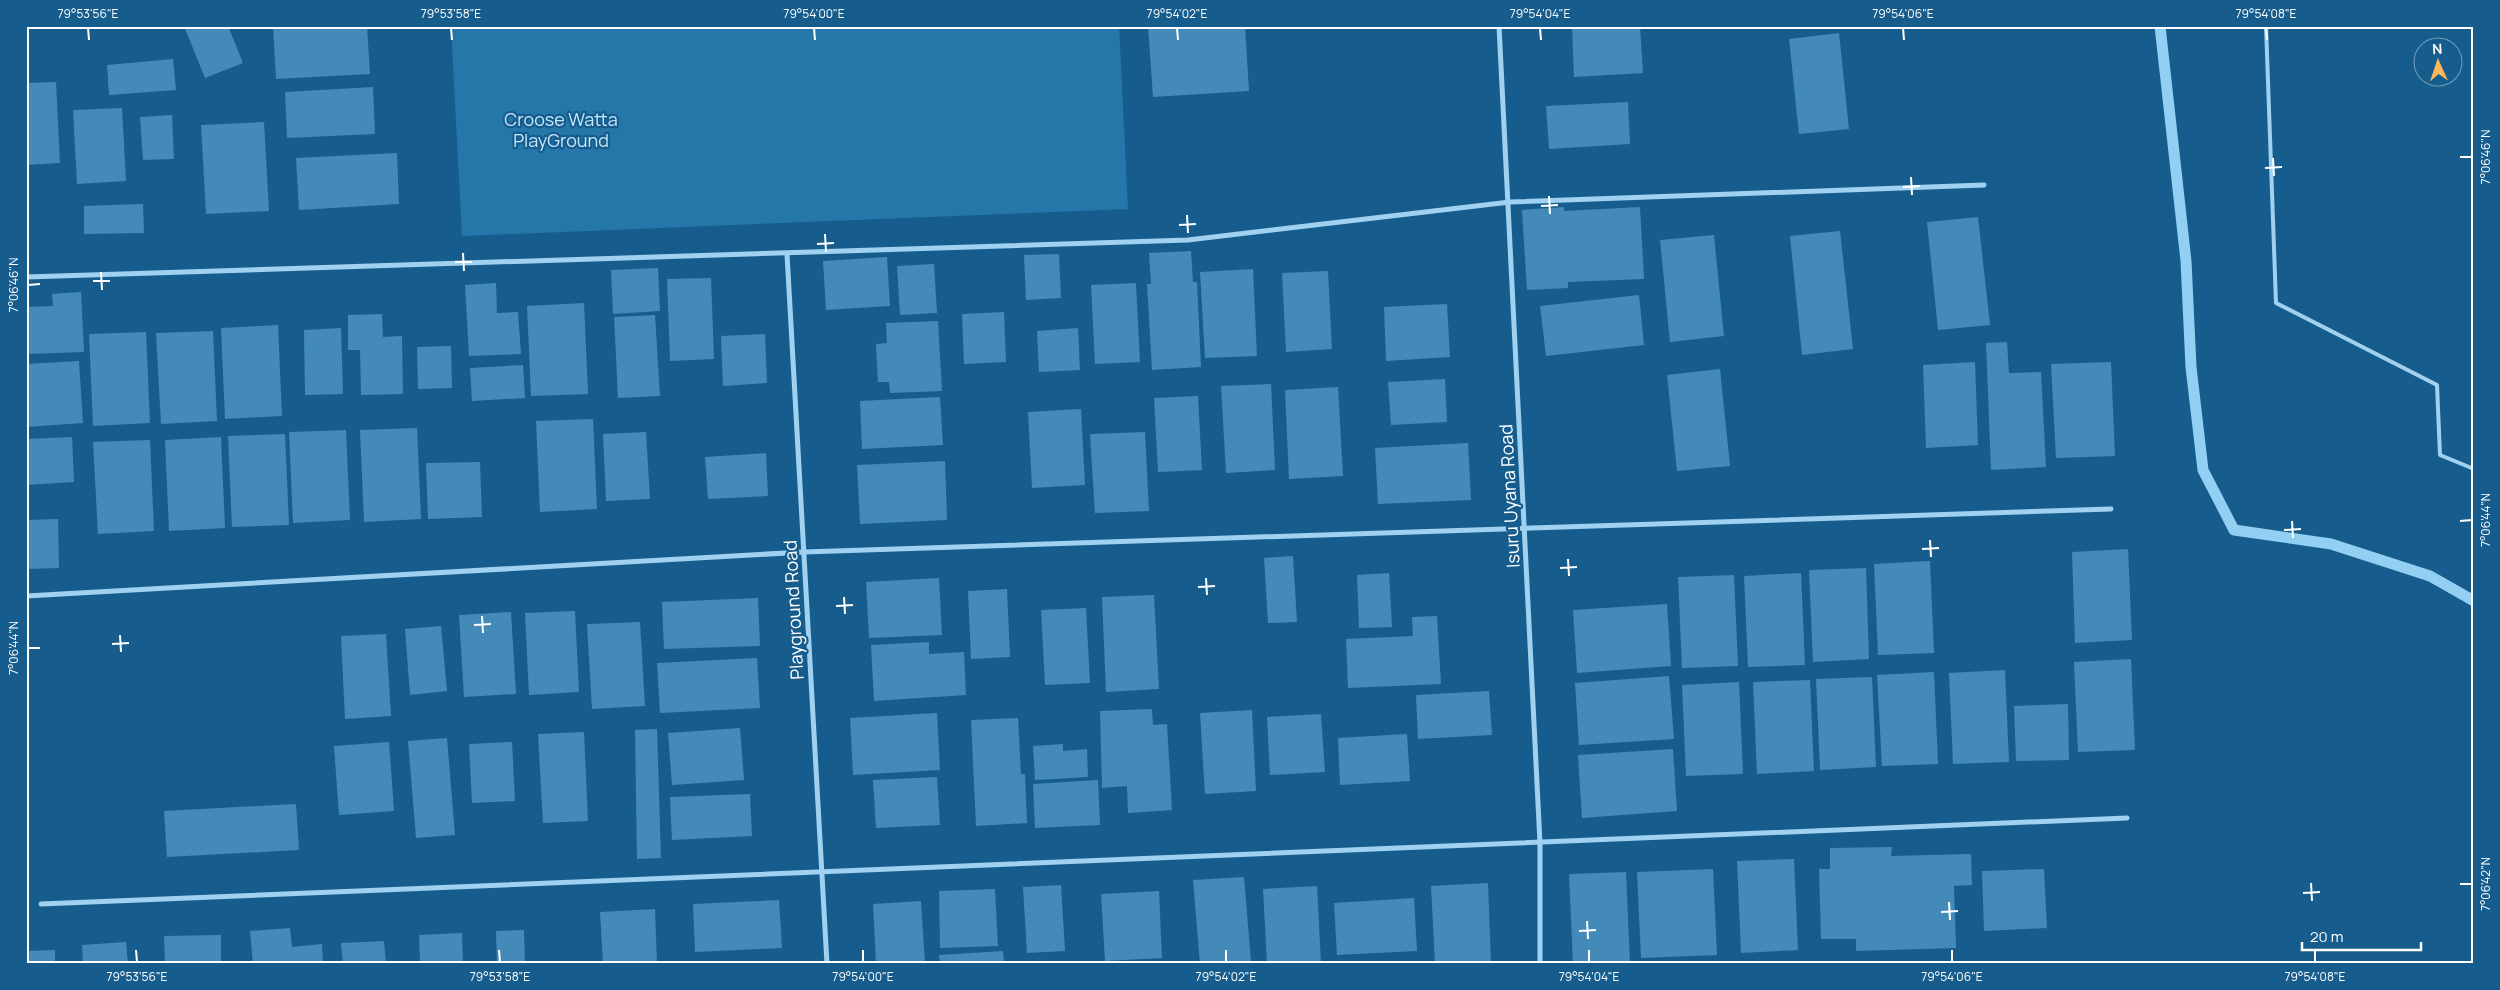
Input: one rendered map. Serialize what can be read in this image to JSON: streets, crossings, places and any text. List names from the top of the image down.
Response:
{
  "streets": {
    "street": ["Isuru Uyana Road", "Playground Road"]
  },
  "parks": ["Croose Watta PlayGround"],
  "scale_bar": "20 m",
  "north": "top",
  "coordinates": [
    "79°53'56\"E",
    "79°53'58\"E",
    "79°54'00\"E",
    "79°54'02\"E",
    "79°54'04\"E",
    "79°54'06\"E",
    "79°54'08\"E",
    "7°06'46\"N",
    "7°06'44\"N",
    "7°06'42\"N"
  ]
}
